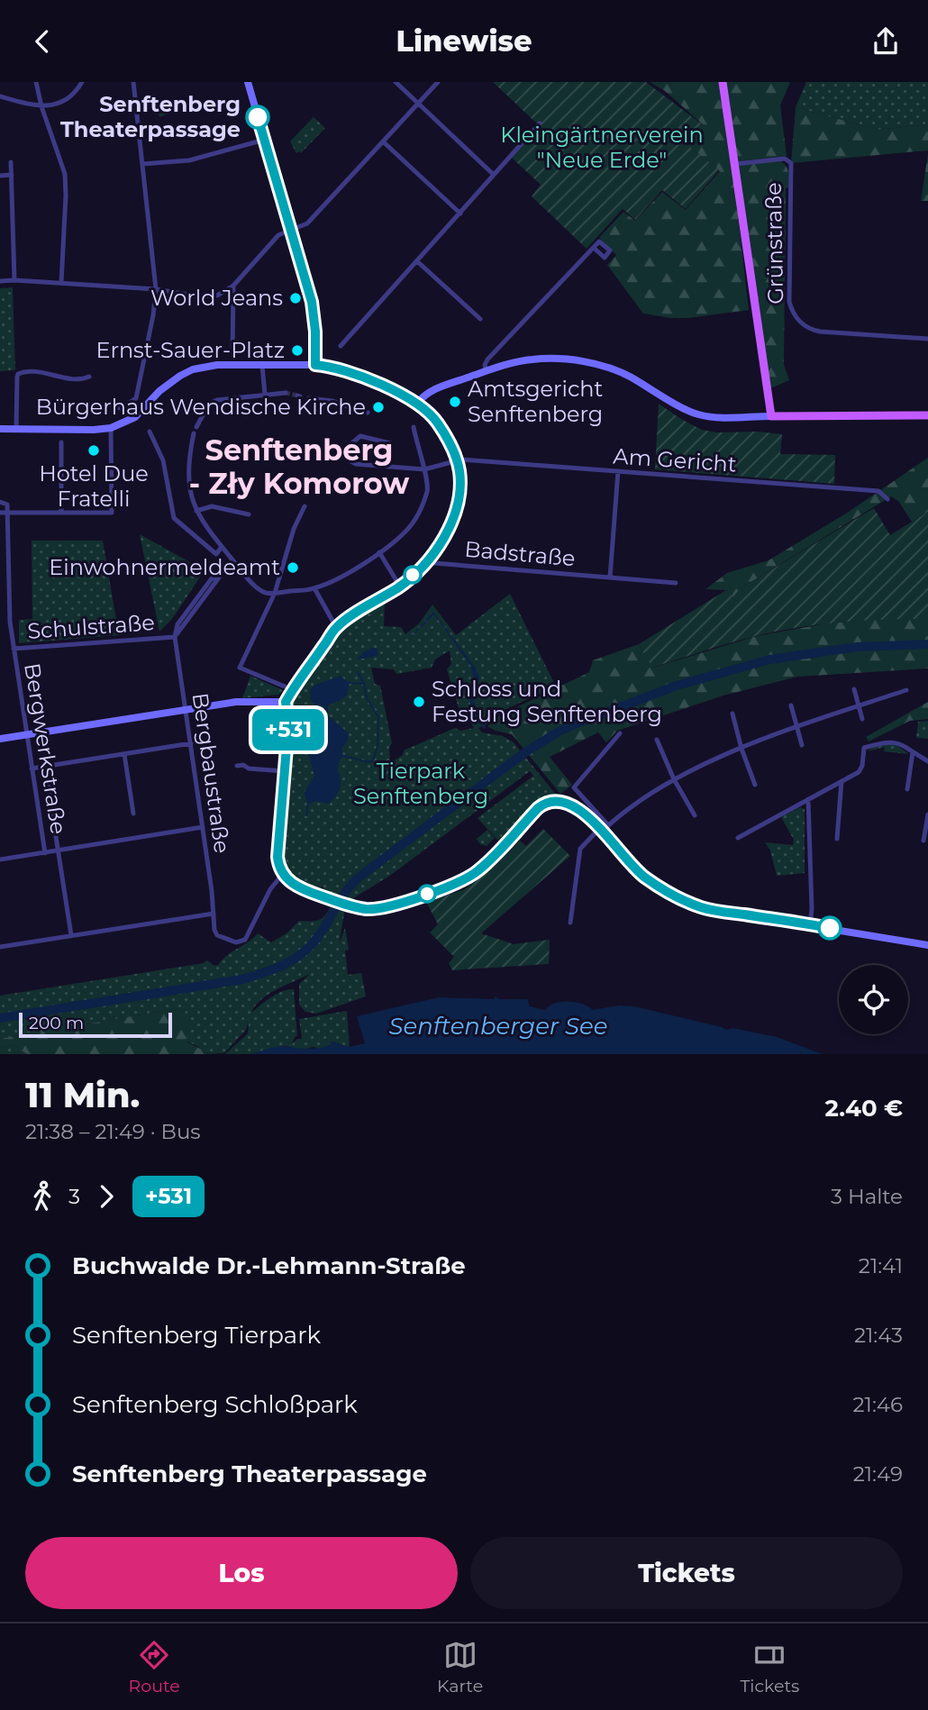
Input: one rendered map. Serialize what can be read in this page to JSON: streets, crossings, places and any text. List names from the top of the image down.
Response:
{
  "streets": {
    "street": [
      "Grünstraße",
      "Am Gericht",
      "Badstraße",
      "Schulstraße",
      "Bergwerkstraße",
      "Bergbaustraße"
    ]
  },
  "crossings": [
    ["Schulstraße", "Bergwerkstraße"],
    ["Schulstraße", "Bergbaustraße"]
  ],
  "districts": ["Senftenberg - Zły Komorow"],
  "water": ["Senftenberger See"],
  "parks": ["Kleingärtnerverein \"Neue Erde\"", "Tierpark Senftenberg"],
  "places": [
    "Senftenberg Theaterpassage",
    "World Jeans",
    "Ernst-Sauer-Platz",
    "Amtsgericht Senftenberg",
    "Bürgerhaus Wendische Kirche",
    "Hotel Due Fratelli",
    "Einwohnermeldeamt",
    "Schloss und Festung Senftenberg"
  ],
  "lines": ["bus line +531"],
  "scale_bar": "200 m",
  "page": {
    "header": "Linewise",
    "on_map": "+531",
    "scale": "200 m",
    "heading": ["11 Min.", "21:38 – 21:49 · Bus", "2.40 €"],
    "legs": ["3", "+531", "3 Halte"],
    "list": [
      {
        "name": "Buchwalde Dr.-Lehmann-Straße",
        "value": "21:41"
      },
      {
        "name": "Senftenberg Tierpark",
        "value": "21:43"
      },
      {
        "name": "Senftenberg Schloßpark",
        "value": "21:46"
      },
      {
        "name": "Senftenberg Theaterpassage",
        "value": "21:49"
      }
    ],
    "buttons": ["Los", "Tickets"],
    "tabs": ["Route", "Karte", "Tickets"]
  }
}
